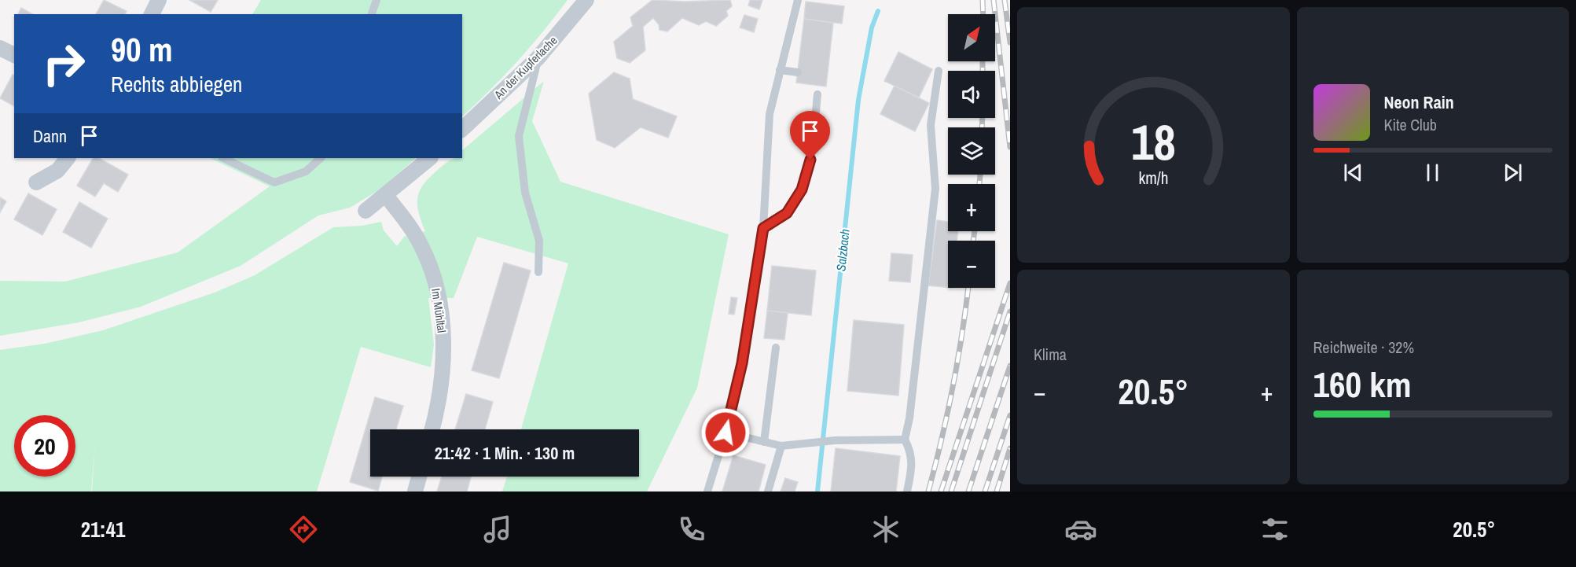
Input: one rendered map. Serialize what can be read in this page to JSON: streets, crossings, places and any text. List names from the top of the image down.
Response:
{
  "streets": {
    "street": ["An der Kupferlache", "Im Mühltal"]
  },
  "water": ["Salzbach"],
  "north": "top right",
  "page": {
    "map_buttons": ["+", "−"],
    "turn": ["90 m", "Rechts abbiegen"],
    "song": ["Neon Rain", "Kite Club"],
    "then": "Dann",
    "tile": [
      "Klima",
      ["Reichweite · 32%", "160 km"]
    ],
    "heat": ["−", "20.5°", "+"],
    "limit": "20",
    "trip": "21:42 · 1 Min. · 130 m",
    "tabs": ["21:41", "20.5°"],
    "gauge": ["18", "km/h"]
  }
}
